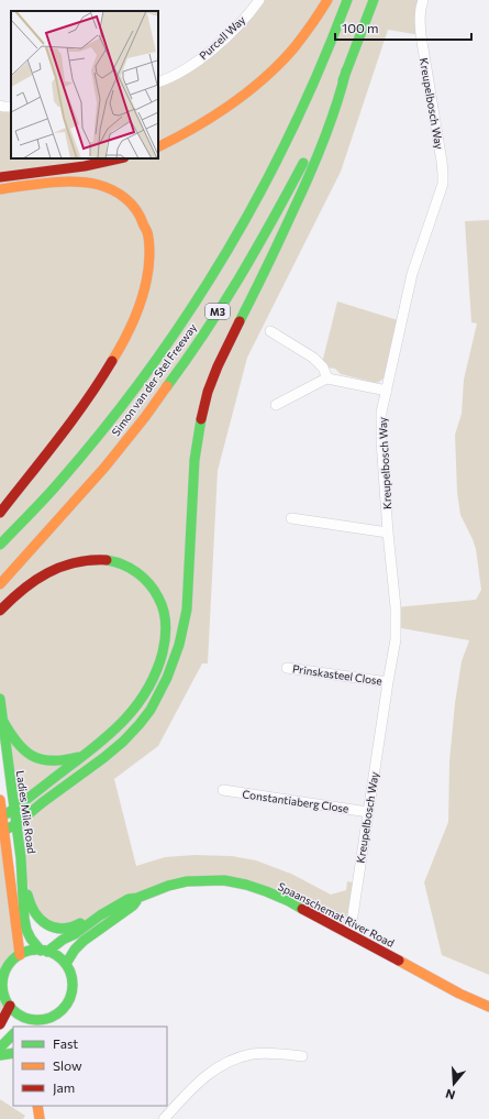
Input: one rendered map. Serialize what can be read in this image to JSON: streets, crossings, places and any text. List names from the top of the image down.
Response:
{
  "streets": {
    "main road": [
      "M3",
      "Simon van der Stel Freeway",
      "Ladies Mile Road",
      "Spaanschemat River Road"
    ],
    "street": [
      "Purcell Way",
      "Kreupelbosch Way",
      "Prinskasteel Close",
      "Constantiaberg Close"
    ]
  },
  "crossings": [
    ["Kreupelbosch Way", "Prinskasteel Close"],
    ["Kreupelbosch Way", "Constantiaberg Close"],
    ["Kreupelbosch Way", "Spaanschemat River Road"],
    ["Ladies Mile Road", "Spaanschemat River Road"]
  ],
  "legend": ["Fast", "Slow", "Jam"],
  "scale_bar": "100 m",
  "north": "bottom"
}
